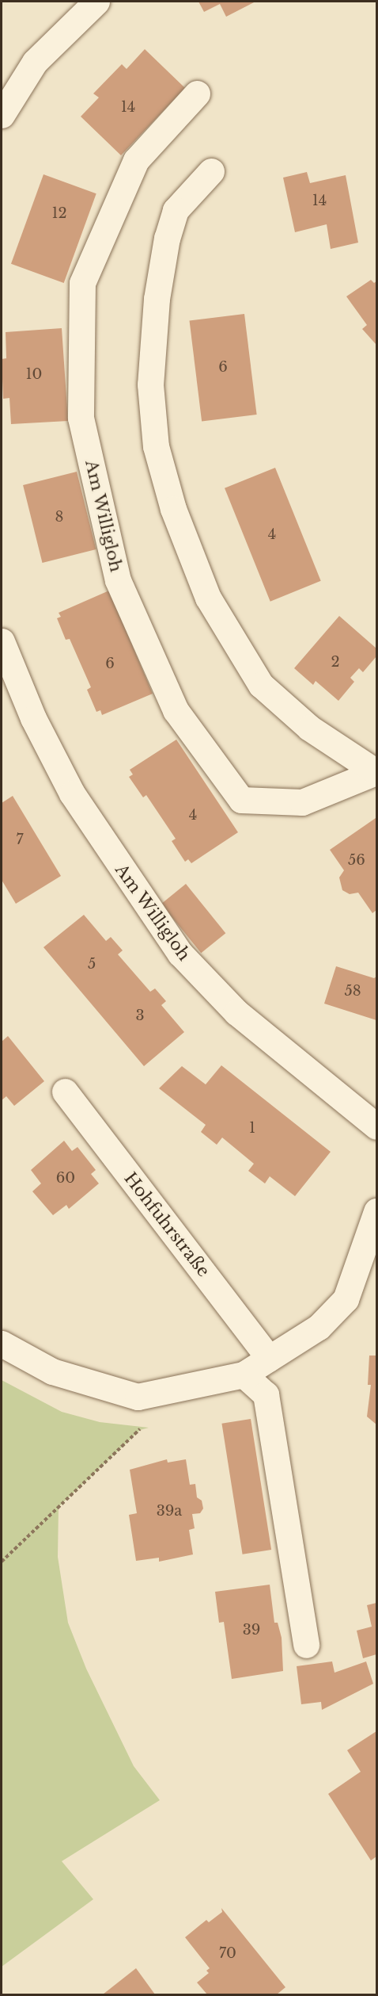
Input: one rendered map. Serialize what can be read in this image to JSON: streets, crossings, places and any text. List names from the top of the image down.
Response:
{
  "streets": {
    "street": ["Am Willigloh", "Hohfuhrstraße"]
  },
  "house_numbers": [
    "14",
    "14",
    "12",
    "6",
    "10",
    "8",
    "4",
    "2",
    "6",
    "4",
    "7",
    "56",
    "5",
    "58",
    "3",
    "1",
    "60",
    "39a",
    "39",
    "70"
  ]
}
